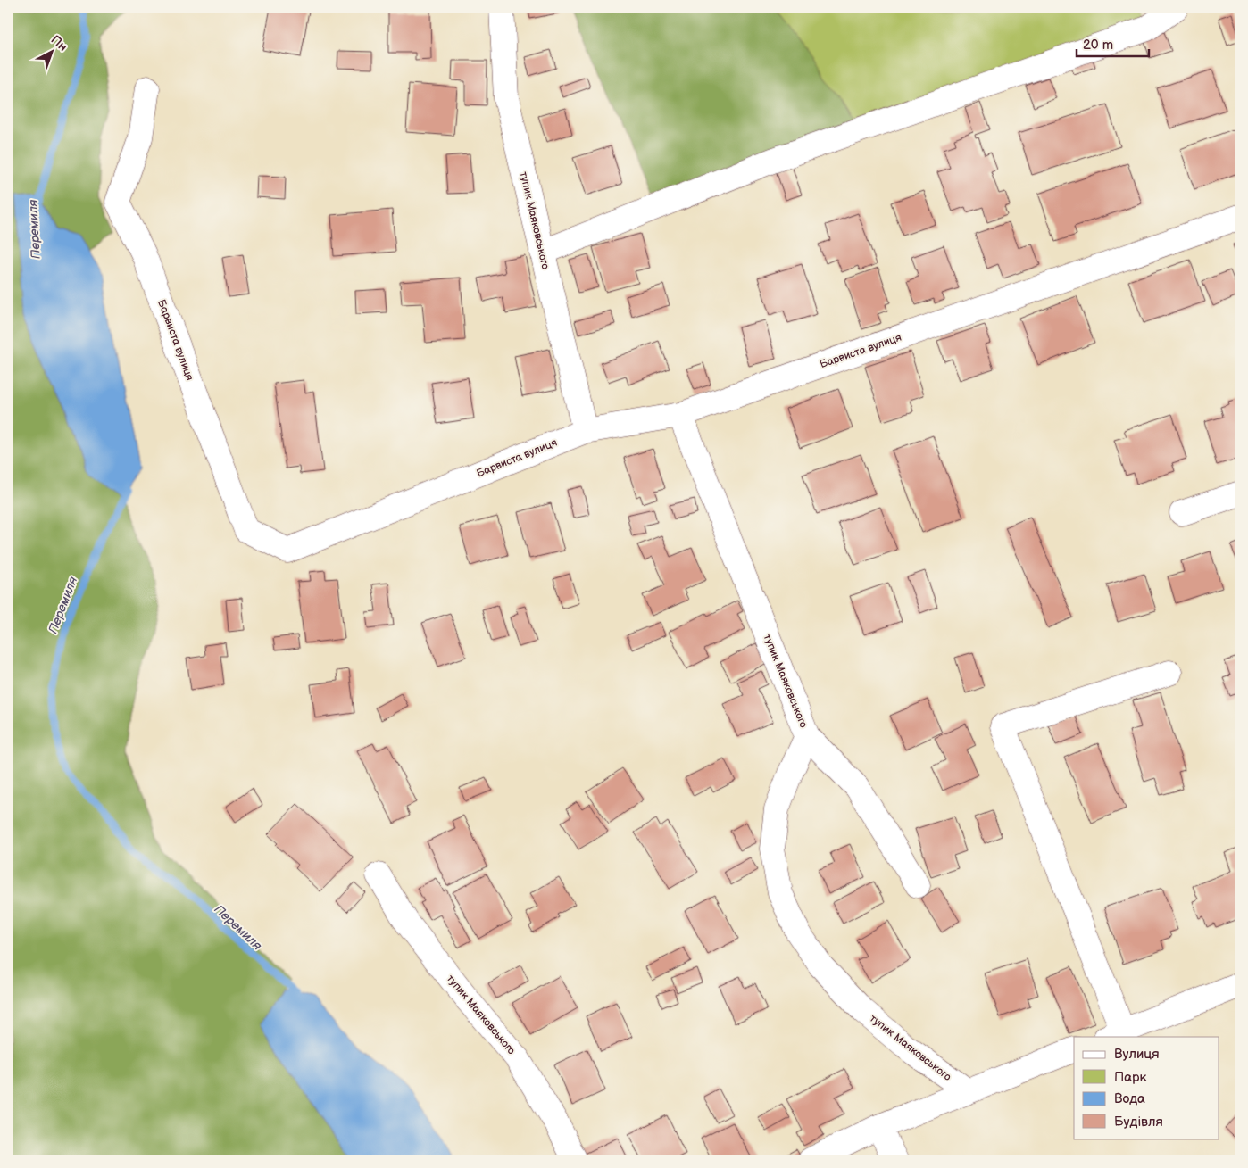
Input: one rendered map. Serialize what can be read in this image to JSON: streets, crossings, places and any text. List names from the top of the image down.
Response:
{
  "streets": {
    "street": ["тупик Маяковського", "Барвиста вулиця"]
  },
  "crossings": [
    ["тупик Маяковського", "Барвиста вулиця"]
  ],
  "water": ["Перемиля"],
  "legend": [
    "Вулиця",
    "Парк",
    "Вода",
    "Будівля"
  ],
  "scale_bar": "20 m",
  "north": "top right"
}
